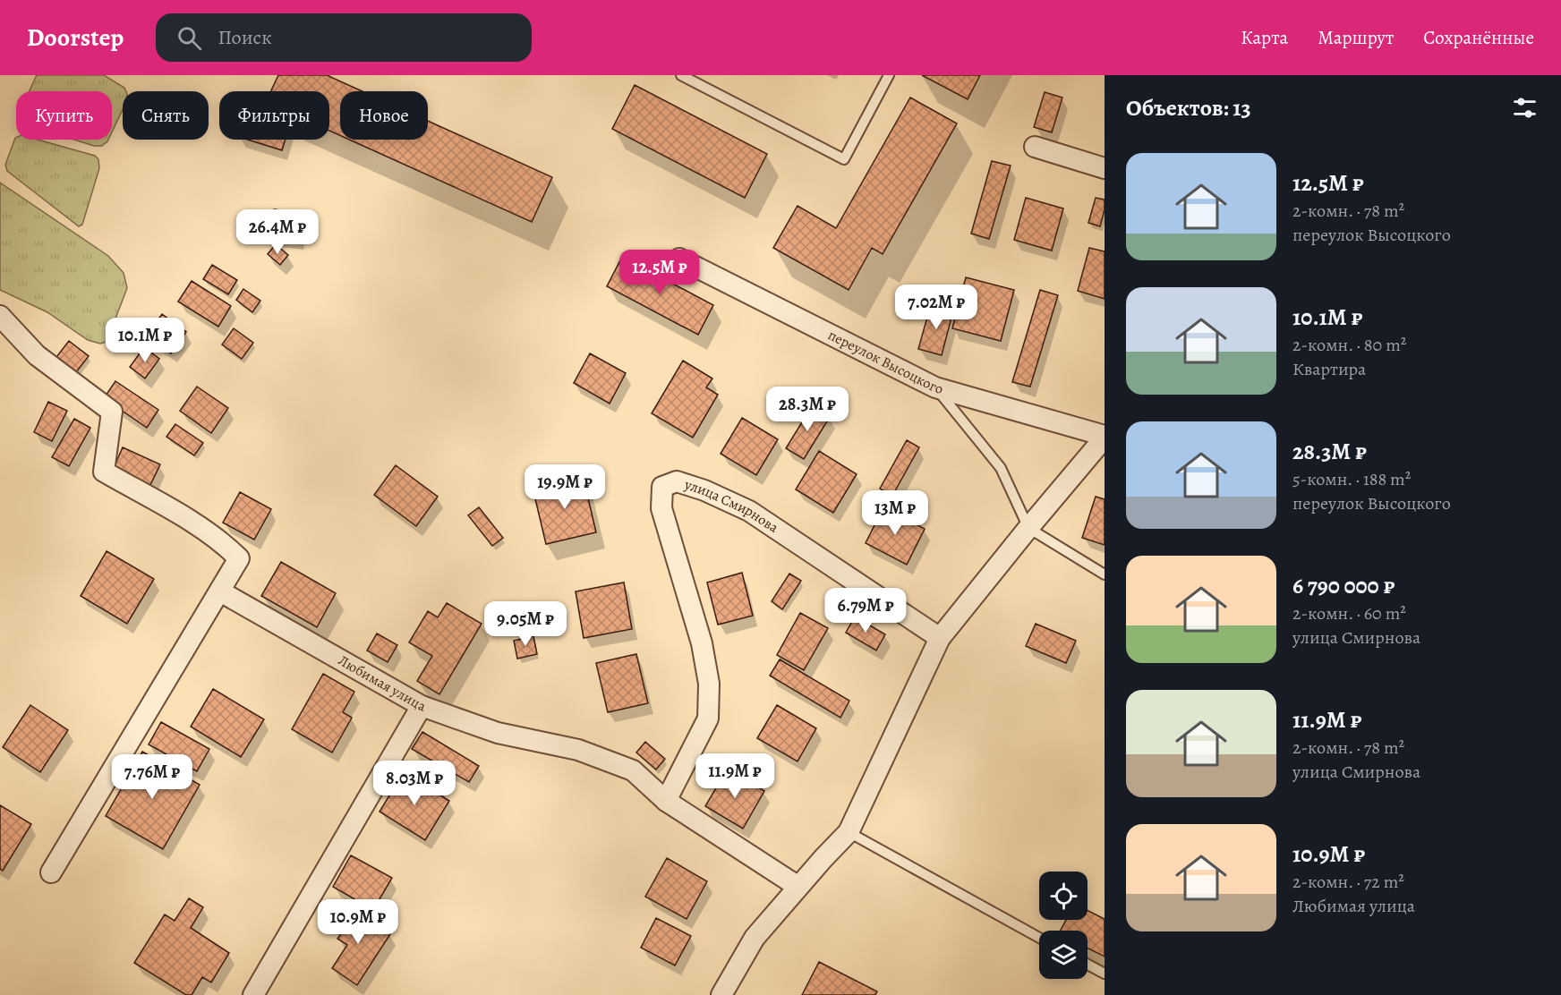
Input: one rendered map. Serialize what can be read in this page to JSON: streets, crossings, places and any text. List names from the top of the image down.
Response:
{
  "streets": {
    "street": ["переулок Высоцкого", "улица Смирнова", "Любимая улица"]
  },
  "page": {
    "header": "Doorstep",
    "search": "Поиск",
    "nav": ["Карта", "Маршрут", "Сохранённые"],
    "heading": "Объектов: 13",
    "chip": [
      "Купить",
      "Снять",
      "Фильтры",
      "Новое"
    ],
    "list": [
      {
        "name": "12.5M ₽",
        "note": "2-комн. · 78 m² · переулок Высоцкого"
      },
      {
        "name": "10.1M ₽",
        "note": "2-комн. · 80 m² · Квартира"
      },
      {
        "name": "28.3M ₽",
        "note": "5-комн. · 188 m² · переулок Высоцкого"
      },
      {
        "name": "6 790 000 ₽",
        "note": "2-комн. · 60 m² · улица Смирнова"
      },
      {
        "name": "11.9M ₽",
        "note": "2-комн. · 78 m² · улица Смирнова"
      },
      {
        "name": "10.9M ₽",
        "note": "2-комн. · 72 m² · Любимая улица"
      }
    ],
    "price": [
      "26.4M ₽",
      "12.5M ₽",
      "7.02M ₽",
      "10.1M ₽",
      "28.3M ₽",
      "19.9M ₽",
      "13M ₽",
      "6.79M ₽",
      "9.05M ₽",
      "11.9M ₽",
      "7.76M ₽",
      "8.03M ₽",
      "10.9M ₽"
    ]
  }
}
